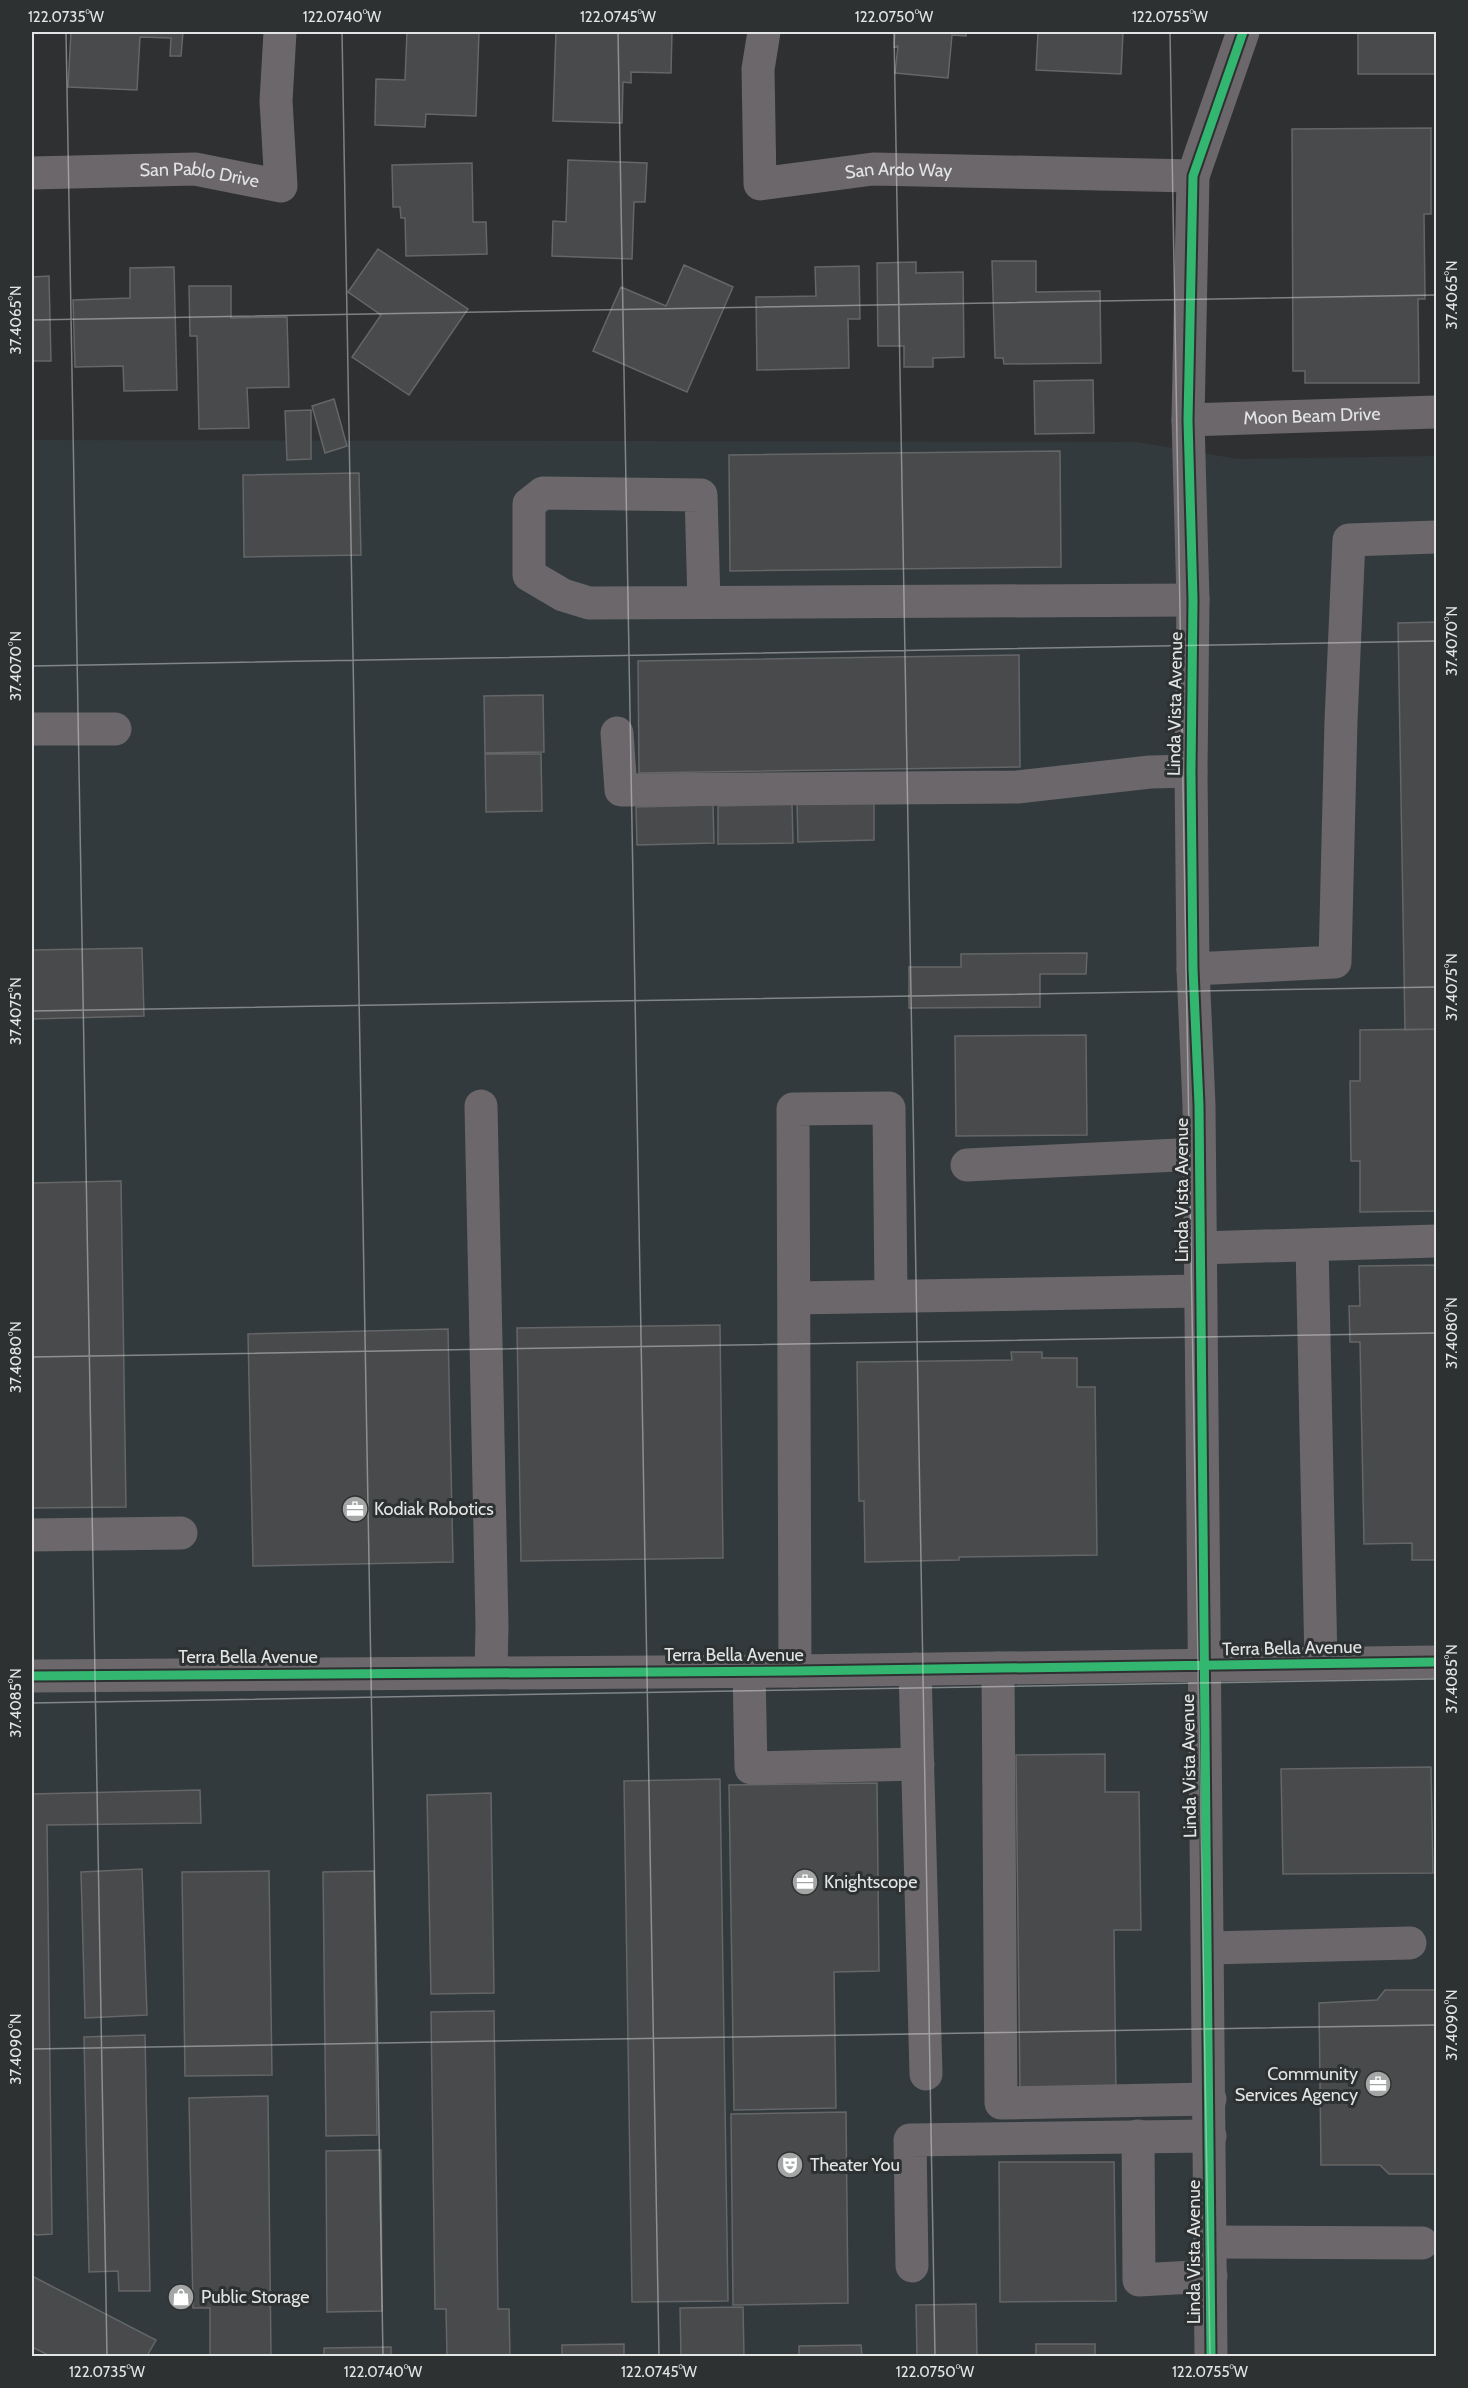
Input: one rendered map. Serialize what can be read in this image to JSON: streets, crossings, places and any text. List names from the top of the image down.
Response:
{
  "streets": {
    "street": [
      "San Ardo Way",
      "San Pablo Drive",
      "Moon Beam Drive",
      "Linda Vista Avenue",
      "Terra Bella Avenue"
    ]
  },
  "crossings": [
    ["San Ardo Way", "Linda Vista Avenue"],
    ["Moon Beam Drive", "Linda Vista Avenue"],
    ["Linda Vista Avenue", "Terra Bella Avenue"]
  ],
  "places": {
    "office": ["Kodiak Robotics", "Knightscope", "Community Services Agency"],
    "theatre": ["Theater You"],
    "shop": ["Public Storage"]
  },
  "coordinates": [
    "122.0735°W",
    "122.0740°W",
    "122.0745°W",
    "122.0750°W",
    "122.0755°W",
    "37.4065°N",
    "37.4070°N",
    "37.4075°N",
    "37.4080°N",
    "37.4085°N",
    "37.4090°N"
  ]
}
